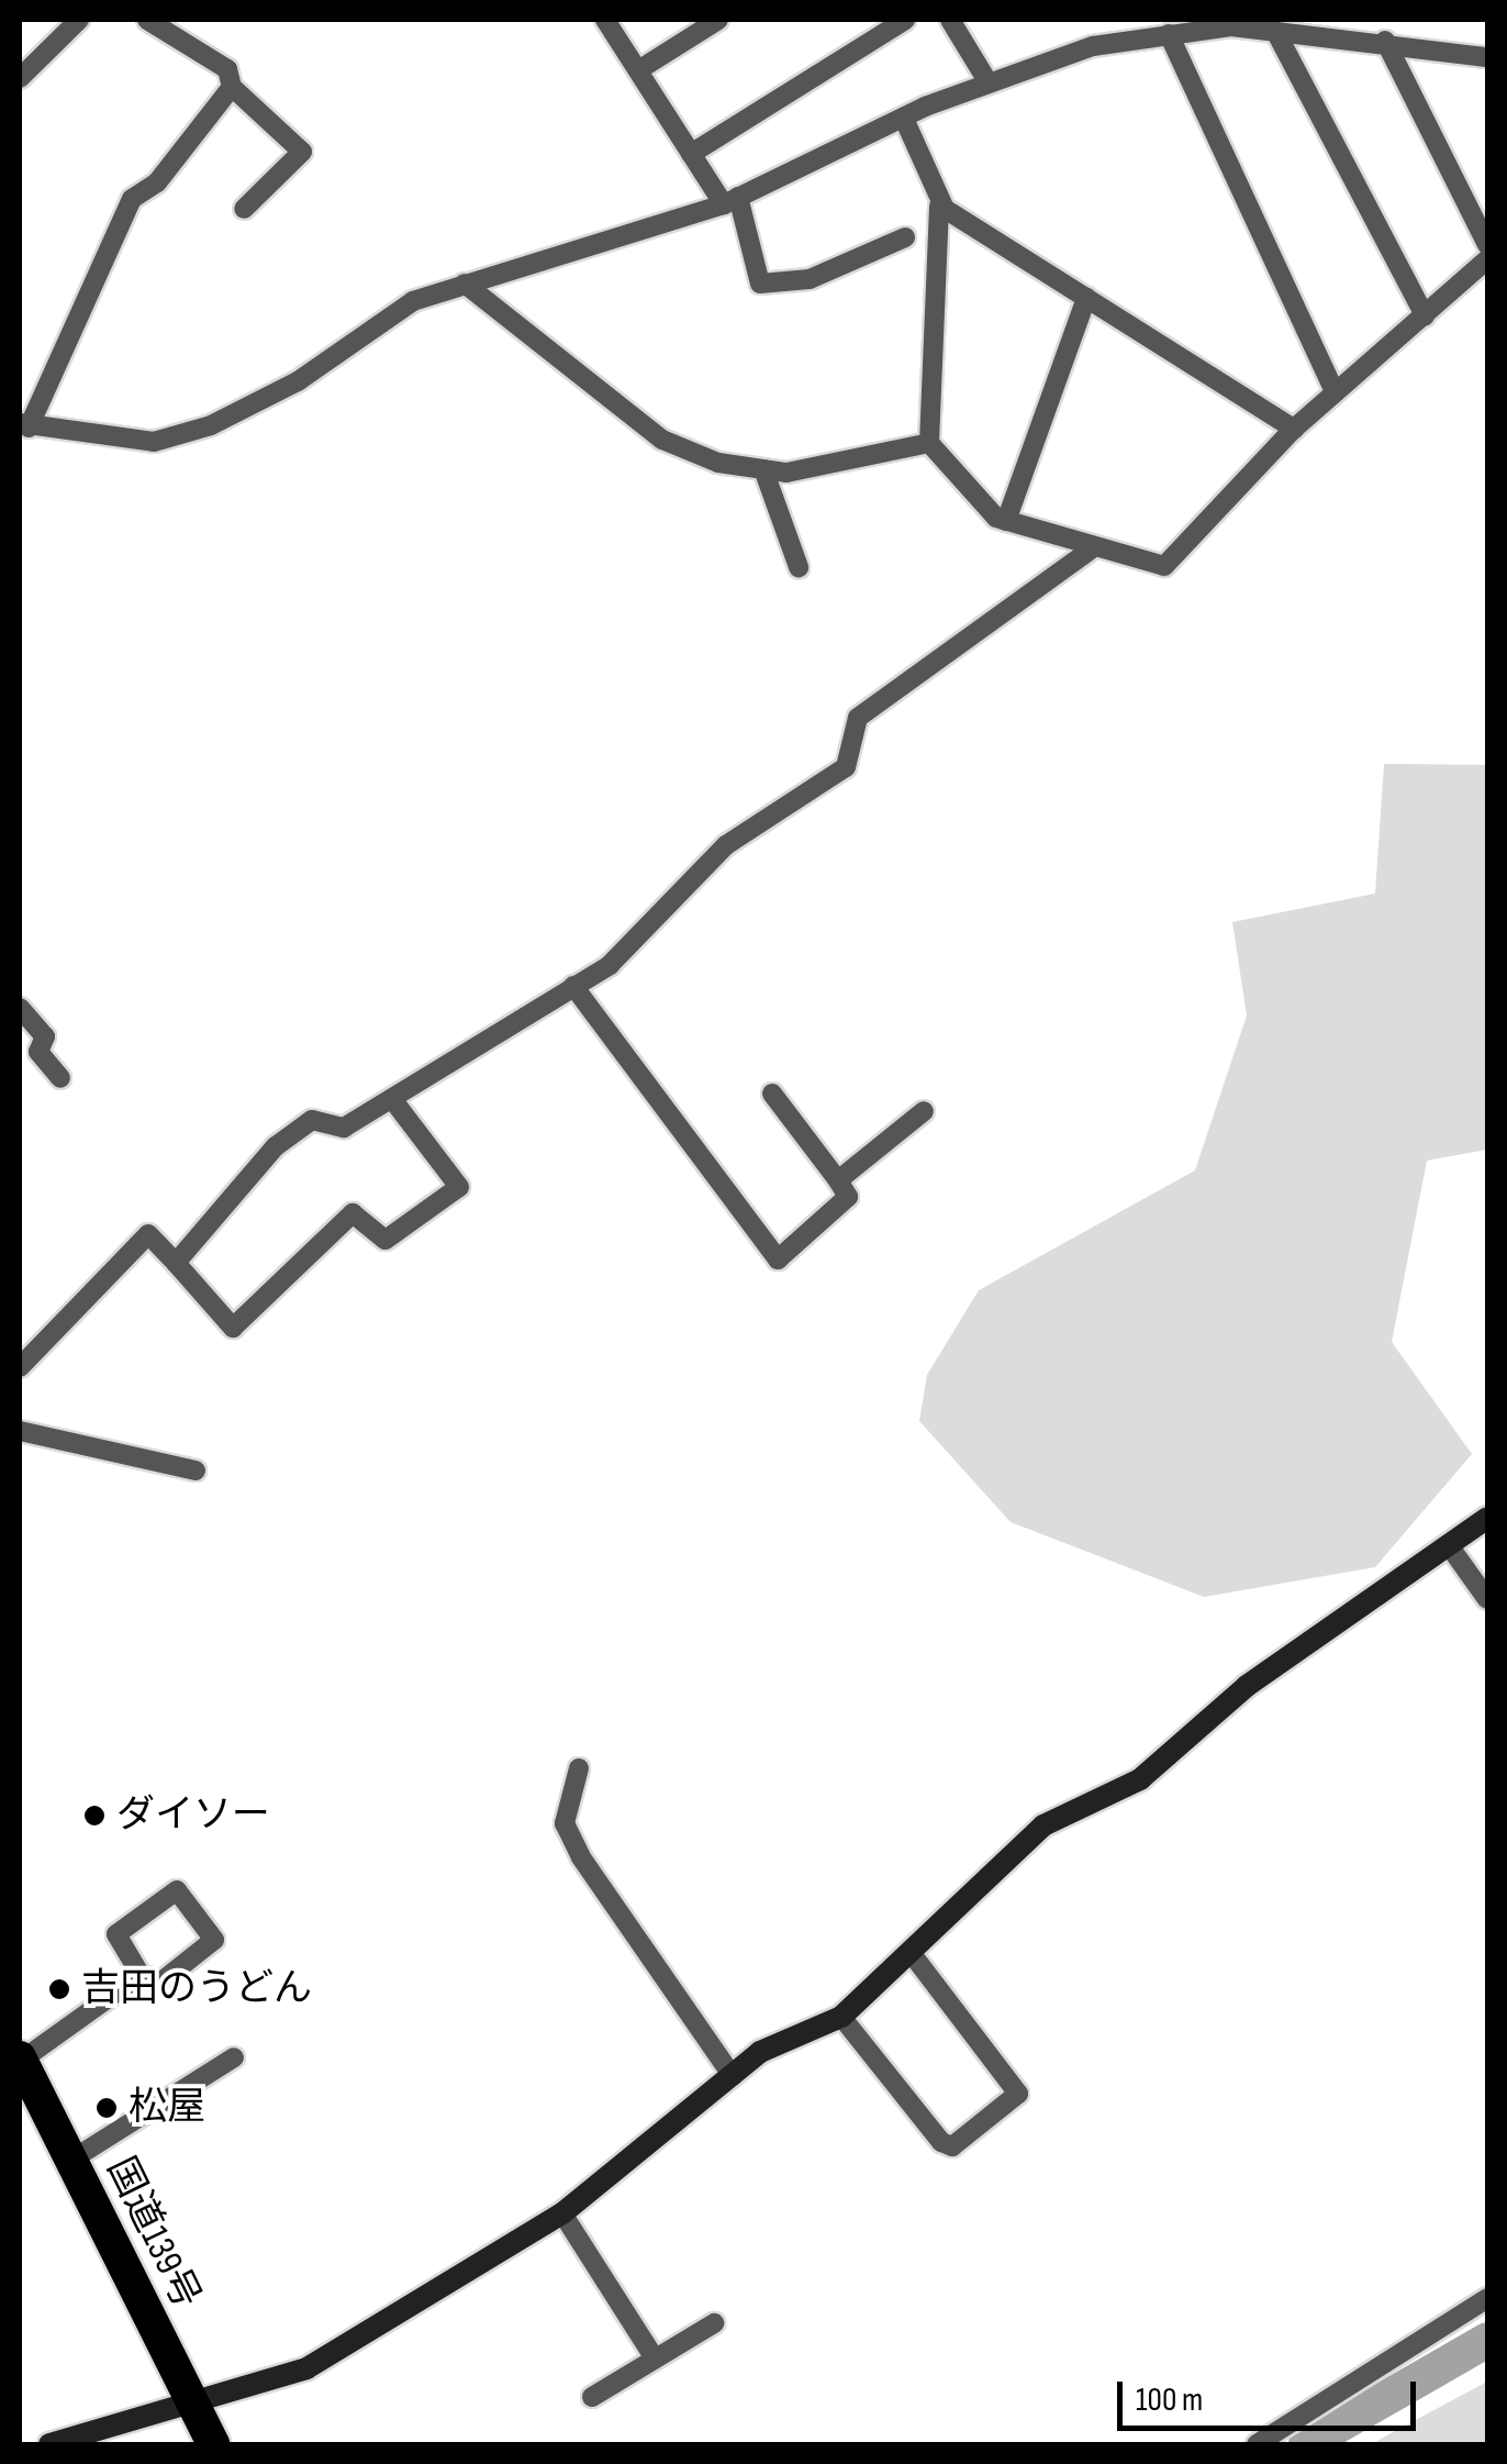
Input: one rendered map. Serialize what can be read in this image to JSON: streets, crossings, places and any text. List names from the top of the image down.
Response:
{
  "streets": {
    "highway": ["国道139号"]
  },
  "places": ["ダイソー", "吉田のうどん", "松屋"],
  "scale_bar": "100 m"
}
